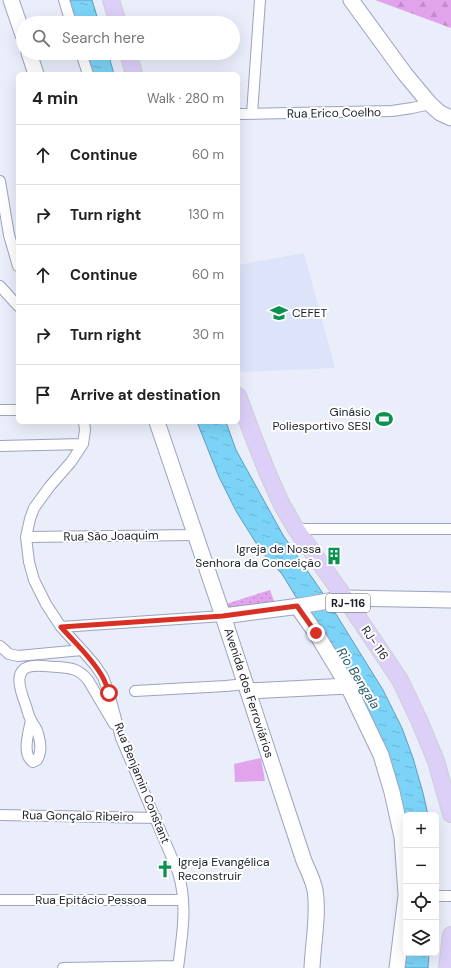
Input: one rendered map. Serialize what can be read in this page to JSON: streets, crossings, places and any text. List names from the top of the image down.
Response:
{
  "streets": {
    "main road": ["RJ-116", "RJ- 116", "Avenida dos Ferroviários"],
    "street": [
      "Rua Erico Coelho",
      "Rua São Joaquim",
      "Rua Benjamin Constant",
      "Rua Gonçalo Ribeiro",
      "Rua Epitácio Pessoa"
    ]
  },
  "crossings": [
    ["Rua São Joaquim", "Avenida dos Ferroviários"],
    ["Rua São Joaquim", "Rua Benjamin Constant"],
    ["Rua Benjamin Constant", "Rua Gonçalo Ribeiro"],
    ["Rua Benjamin Constant", "Rua Epitácio Pessoa"]
  ],
  "water": ["Rio Bengala"],
  "places": {
    "school or university": ["CEFET"],
    "sports": ["Ginásio Poliesportivo SESI"],
    "building": ["Igreja de Nossa Senhora da Conceição"],
    "church": ["Igreja Evangélica Reconstruir"]
  },
  "page": {
    "search": "Search here",
    "heading": ["4 min", "Walk · 280 m"],
    "list": [
      ["Continue", "60 m"],
      ["Turn right", "130 m"],
      ["Continue", "60 m"],
      ["Turn right", "30 m"],
      "Arrive at destination"
    ],
    "map_buttons": ["+", "−"]
  }
}
